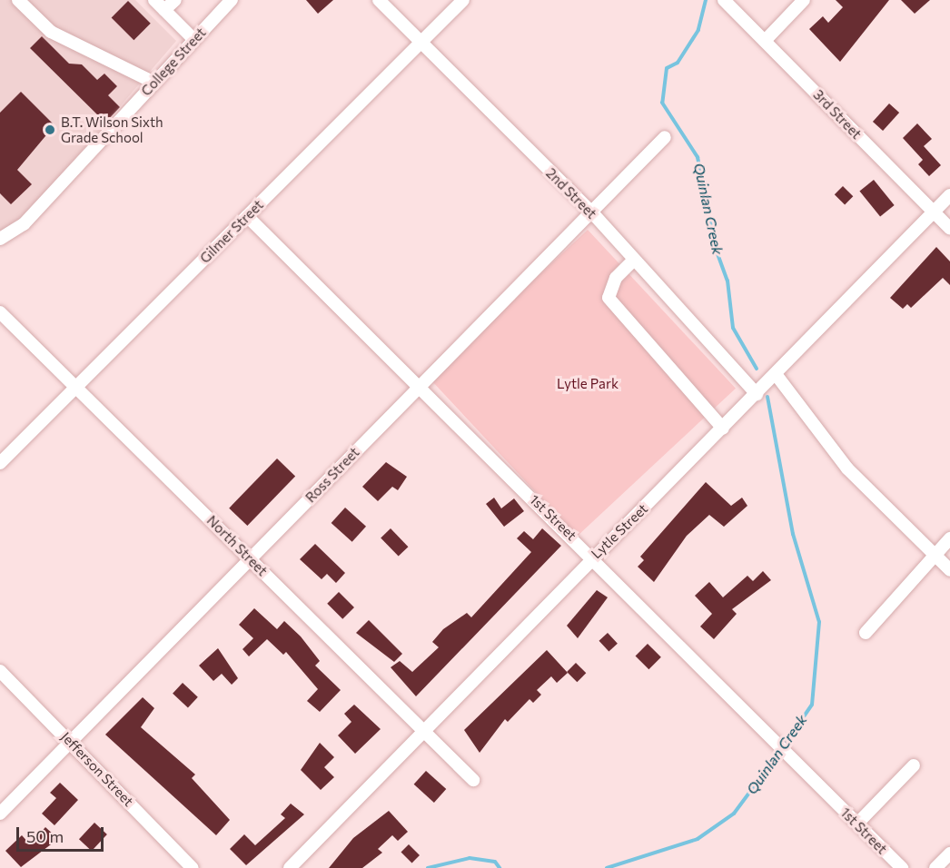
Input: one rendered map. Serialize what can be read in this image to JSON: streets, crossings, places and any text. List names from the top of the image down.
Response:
{
  "streets": {
    "street": [
      "College Street",
      "3rd Street",
      "2nd Street",
      "Gilmer Street",
      "Ross Street",
      "1st Street",
      "Lytle Street",
      "North Street",
      "Jefferson Street"
    ]
  },
  "crossings": [
    ["3rd Street", "Lytle Street"],
    ["2nd Street", "Gilmer Street"],
    ["2nd Street", "Ross Street"],
    ["2nd Street", "Lytle Street"],
    ["Gilmer Street", "1st Street"],
    ["Gilmer Street", "North Street"],
    ["Ross Street", "1st Street"],
    ["Ross Street", "North Street"],
    ["Ross Street", "Jefferson Street"],
    ["1st Street", "Lytle Street"],
    ["Lytle Street", "North Street"]
  ],
  "water": ["Quinlan Creek"],
  "parks": ["Lytle Park"],
  "places": ["B.T. Wilson Sixth Grade School"],
  "scale_bar": "50 m"
}
